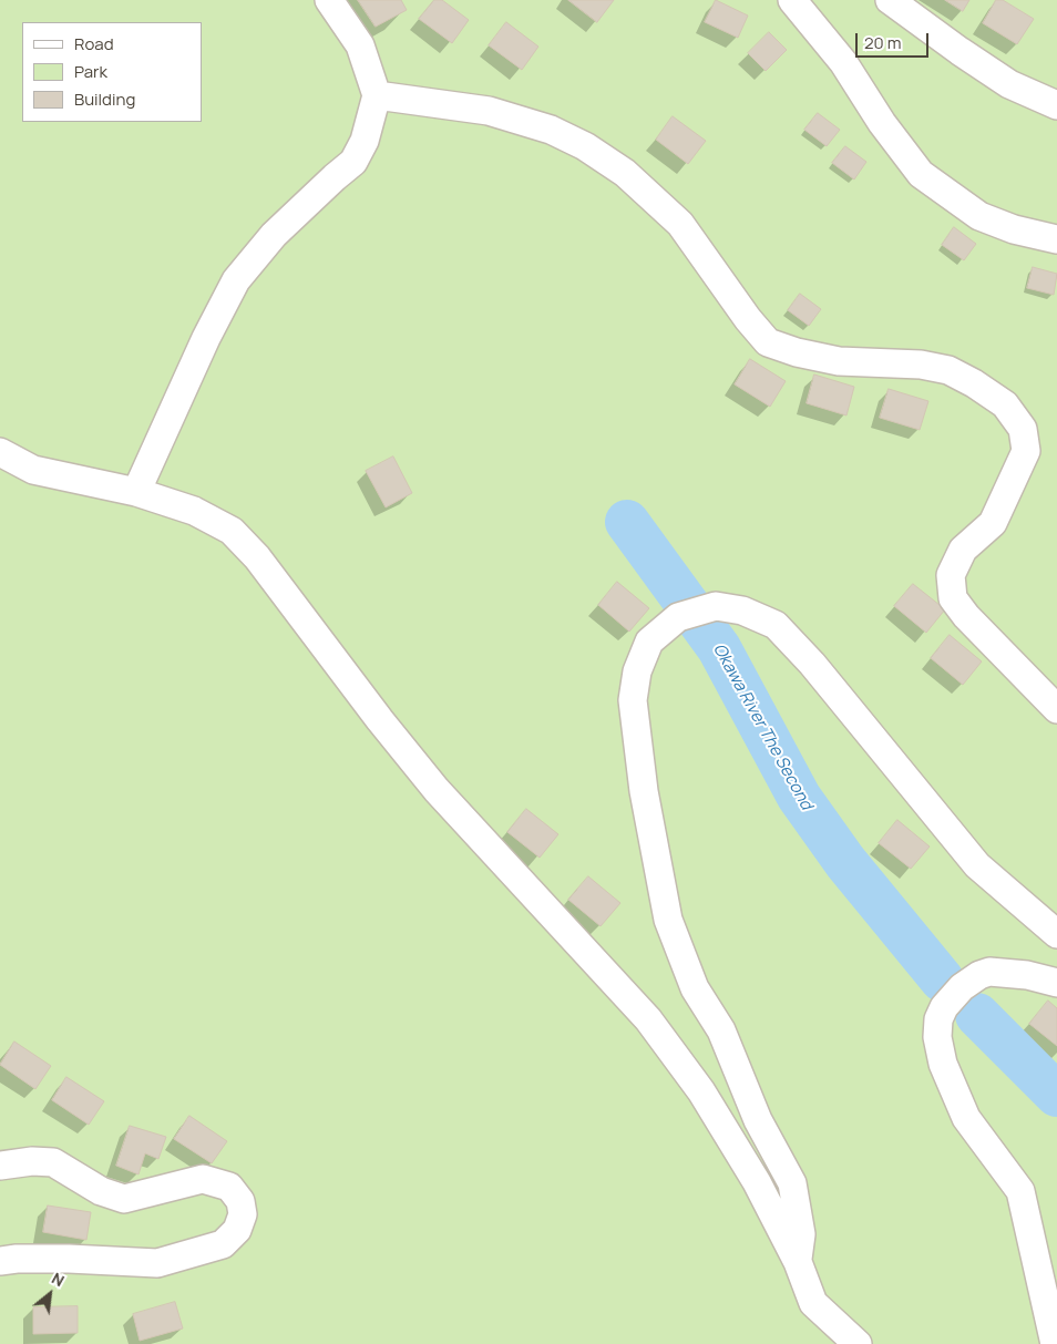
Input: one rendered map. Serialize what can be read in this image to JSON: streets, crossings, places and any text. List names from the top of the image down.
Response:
{
  "water": ["Okawa River The Second"],
  "legend": ["Road", "Park", "Building"],
  "scale_bar": "20 m",
  "north": "top right"
}
